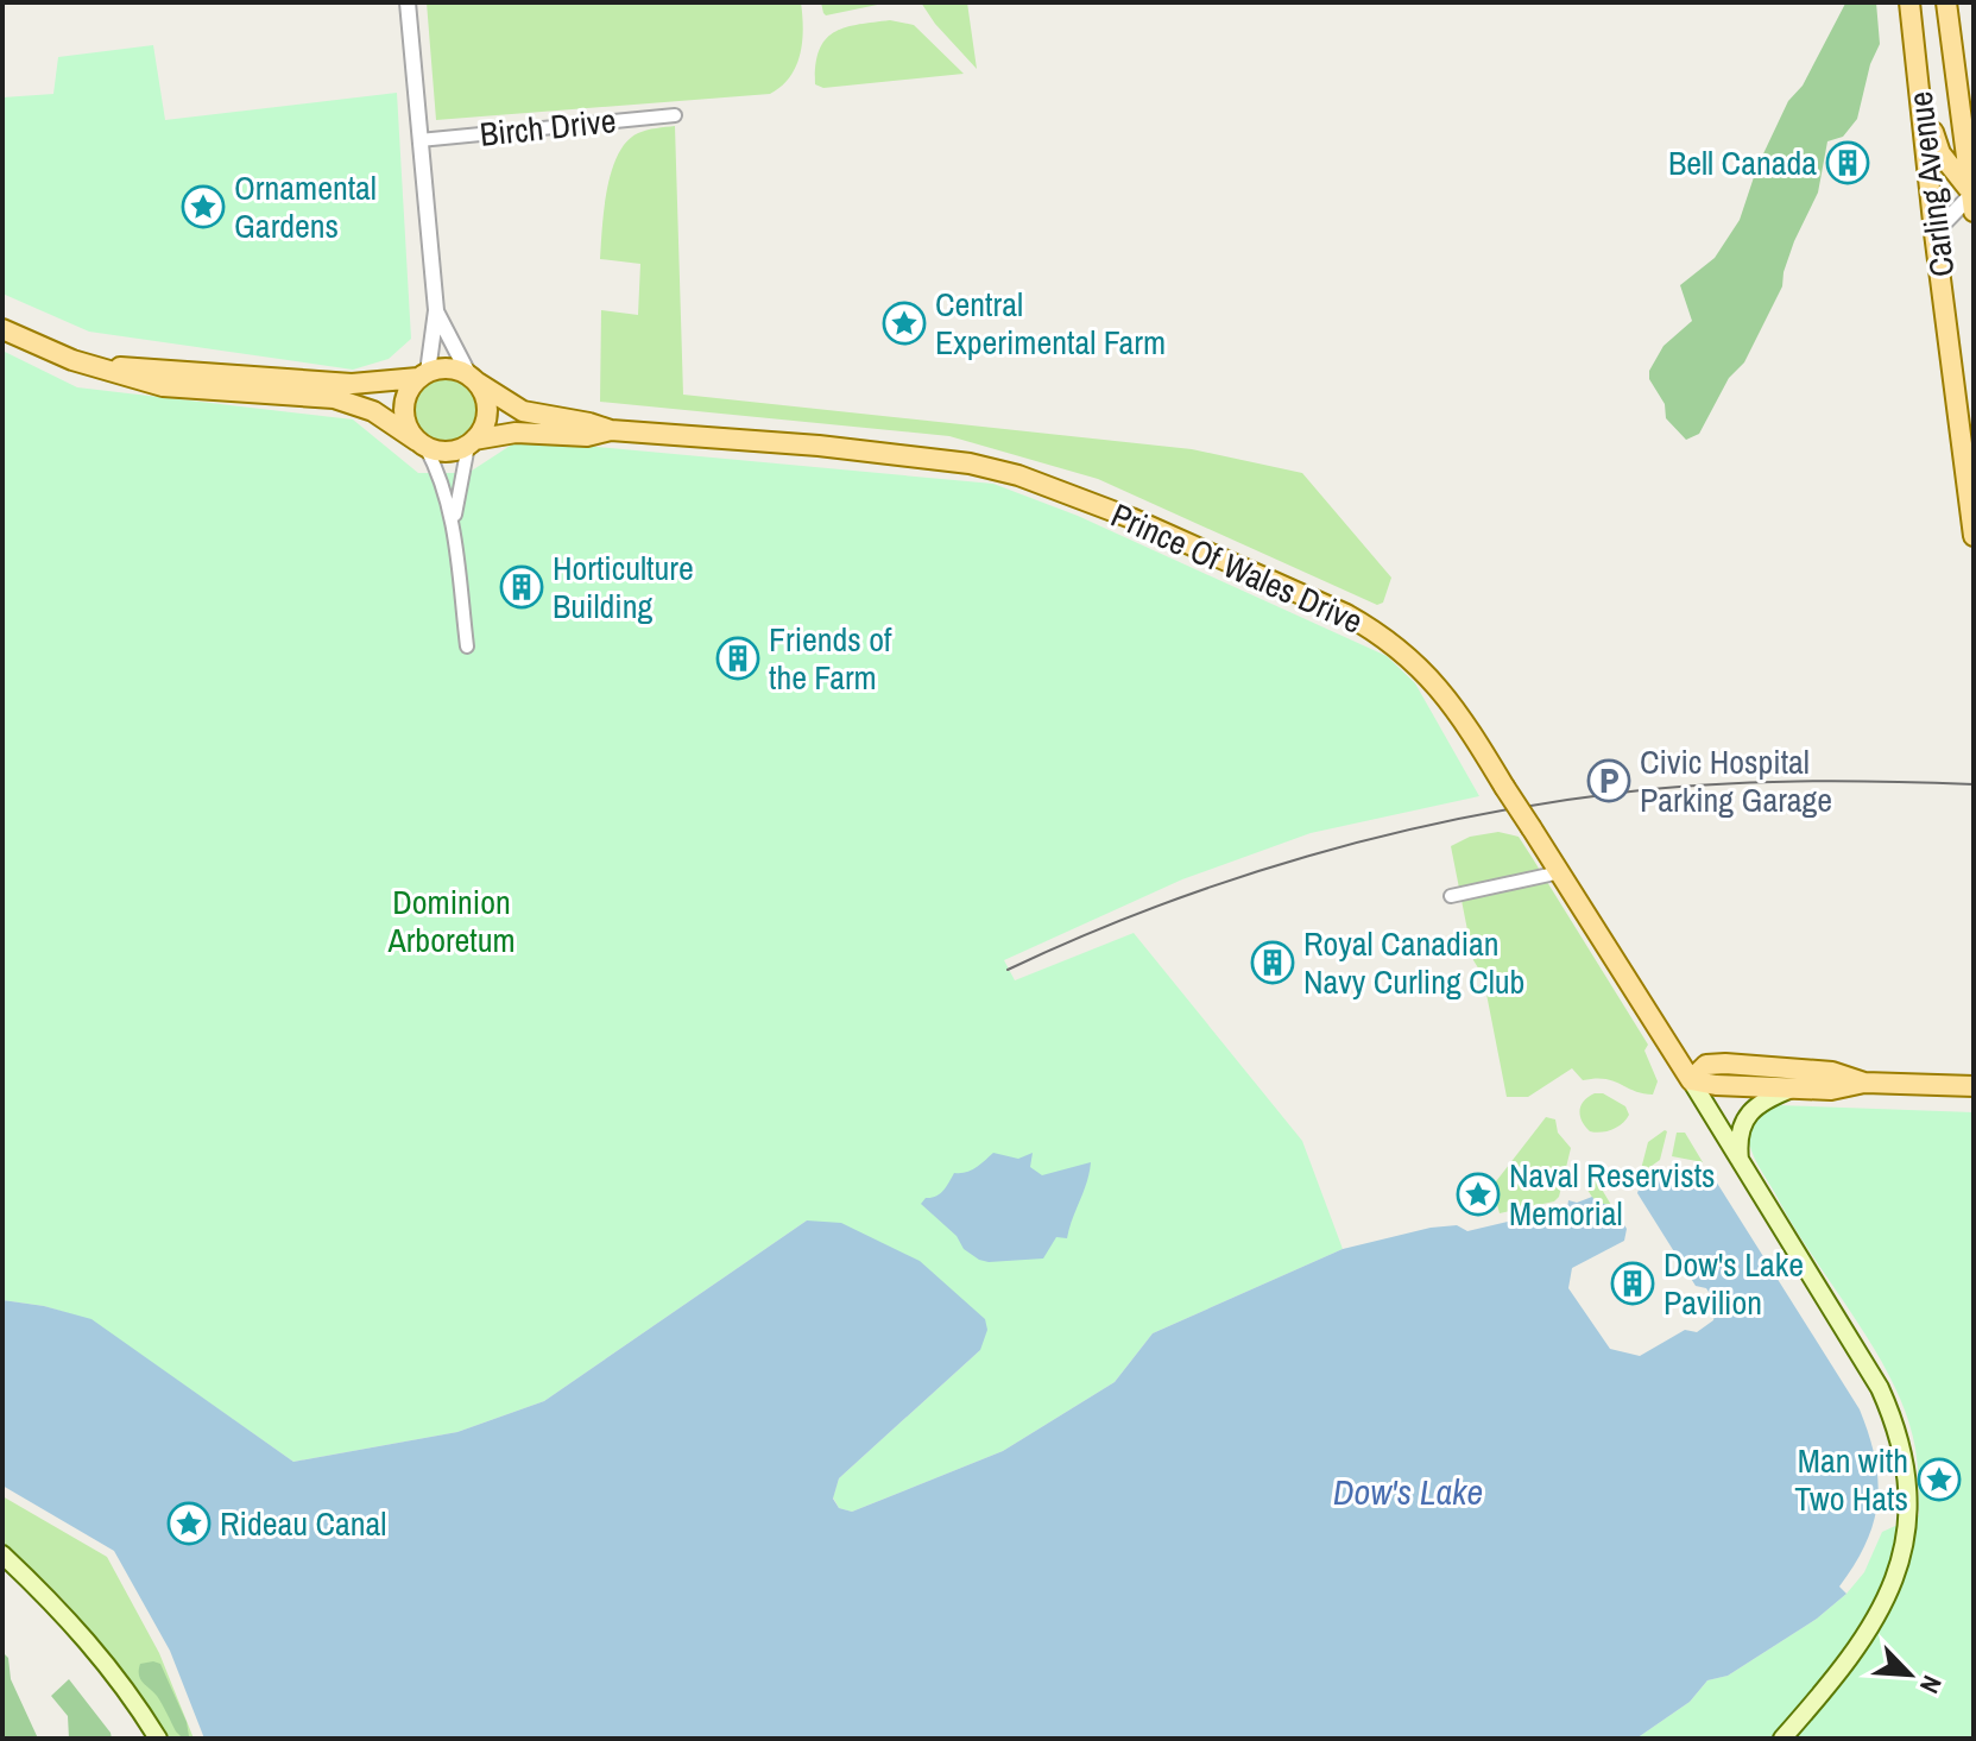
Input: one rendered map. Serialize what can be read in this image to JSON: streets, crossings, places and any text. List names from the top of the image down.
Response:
{
  "streets": {
    "main road": ["Carling Avenue", "Prince Of Wales Drive"],
    "street": ["Birch Drive"]
  },
  "water": ["Dow's Lake"],
  "parks": ["Dominion Arboretum"],
  "places": {
    "building": [
      "Bell Canada",
      "Horticulture Building",
      "Friends of the Farm",
      "Royal Canadian Navy Curling Club",
      "Dow's Lake Pavilion"
    ],
    "place": [
      "Ornamental Gardens",
      "Central Experimental Farm",
      "Naval Reservists Memorial",
      "Man with Two Hats",
      "Rideau Canal"
    ],
    "parking": ["Civic Hospital Parking Garage"]
  },
  "north": "bottom right"
}
